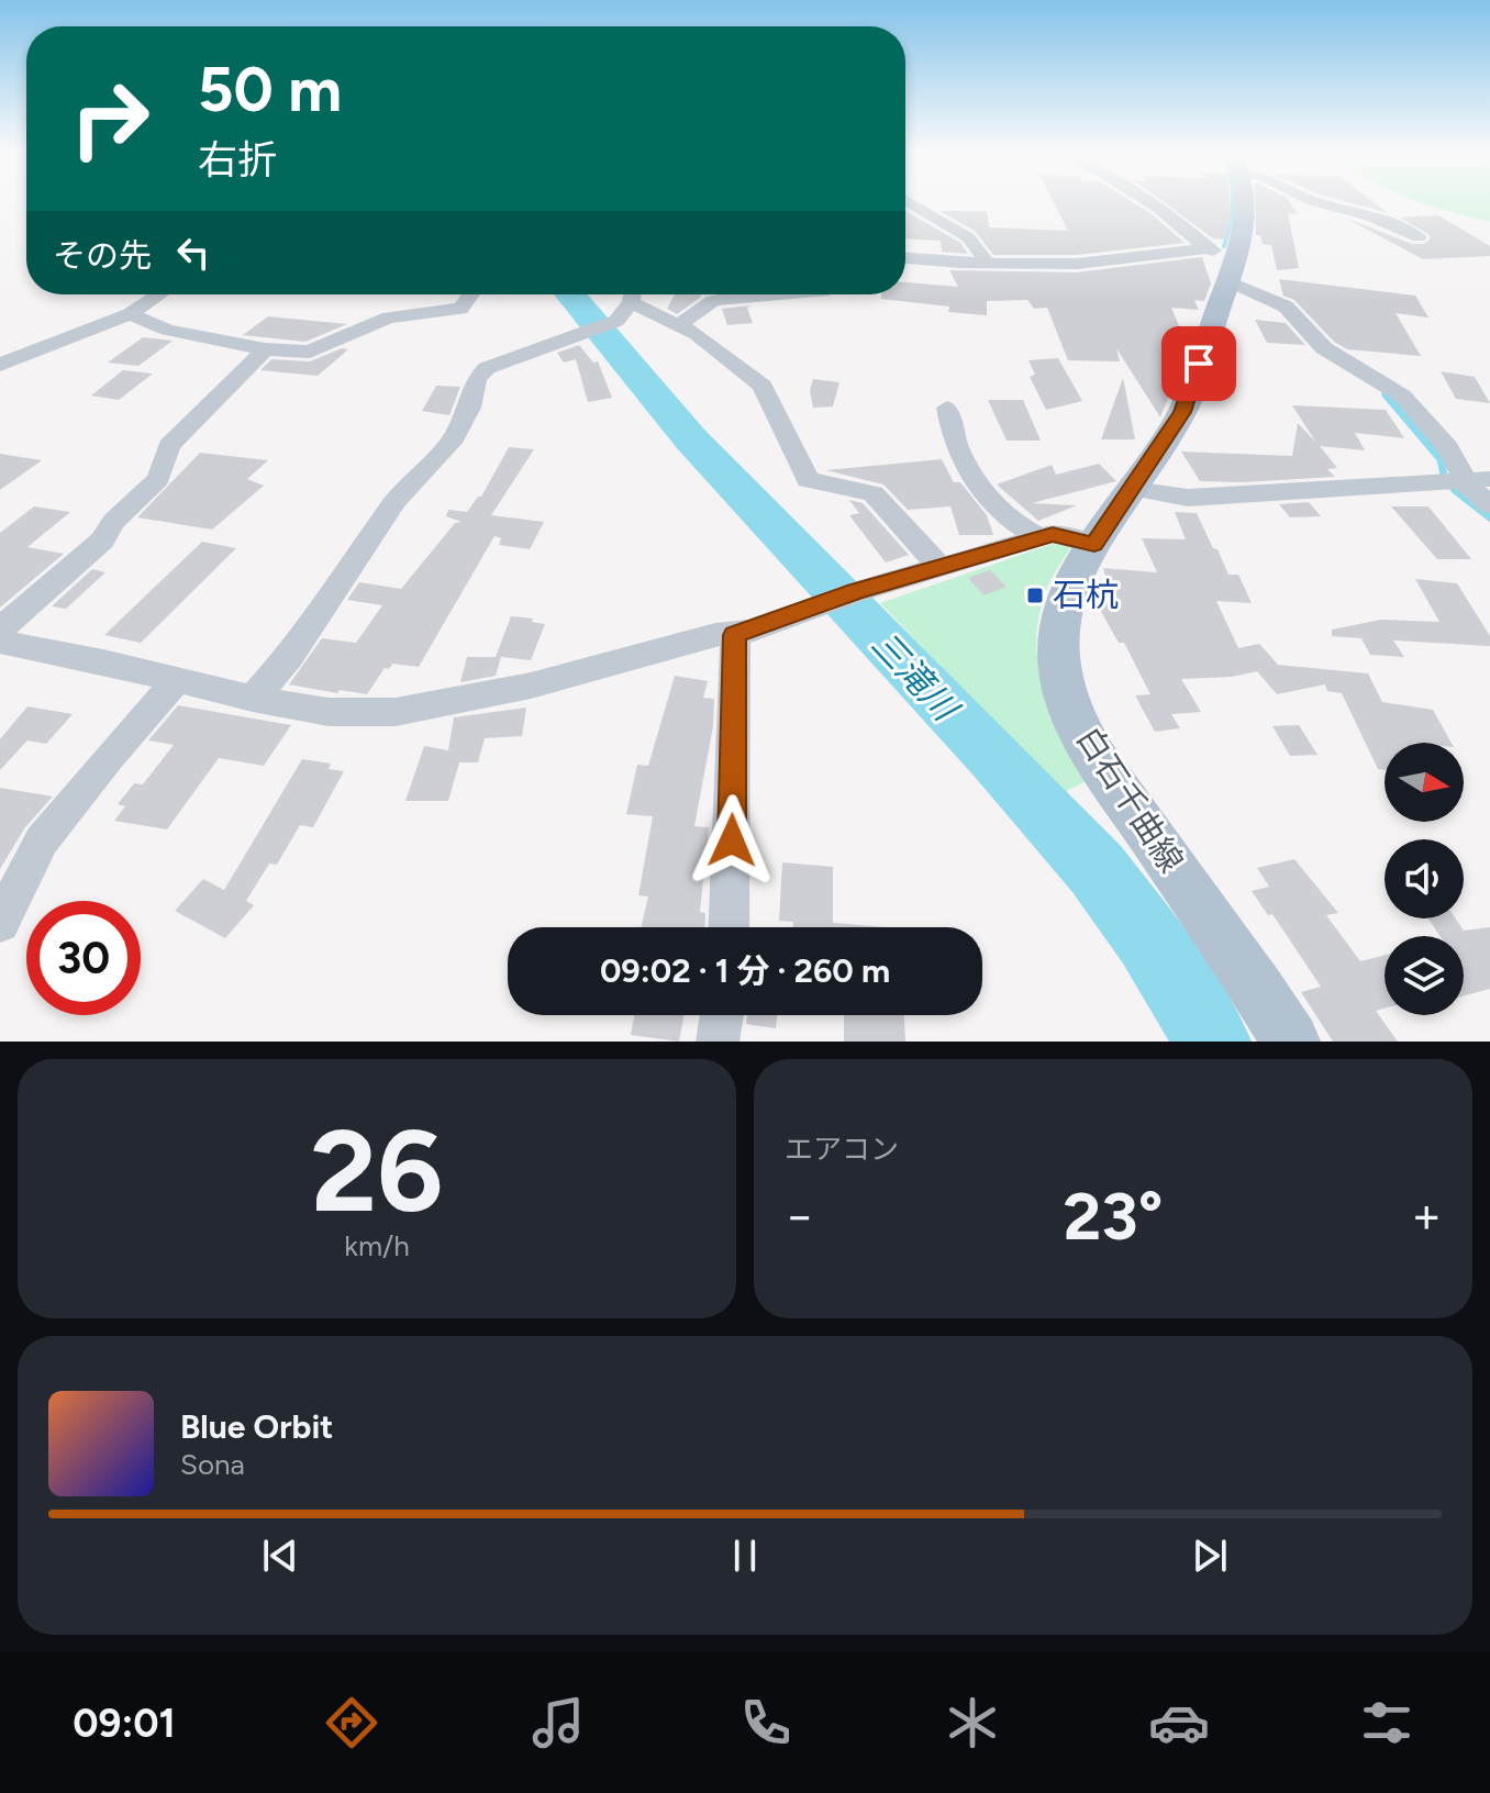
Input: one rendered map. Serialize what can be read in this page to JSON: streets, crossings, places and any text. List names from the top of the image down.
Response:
{
  "streets": {
    "main road": ["白石千曲線"]
  },
  "water": ["三滝川"],
  "places": {
    "transit": ["石杭"]
  },
  "north": "right",
  "page": {
    "turn": ["50 m", "右折"],
    "then": "その先",
    "limit": "30",
    "trip": "09:02 · 1 分 · 260 m",
    "tile": [
      ["26", "km/h"],
      "エアコン"
    ],
    "heat": ["−", "23°", "+"],
    "song": ["Blue Orbit", "Sona"],
    "tabs": "09:01"
  }
}
